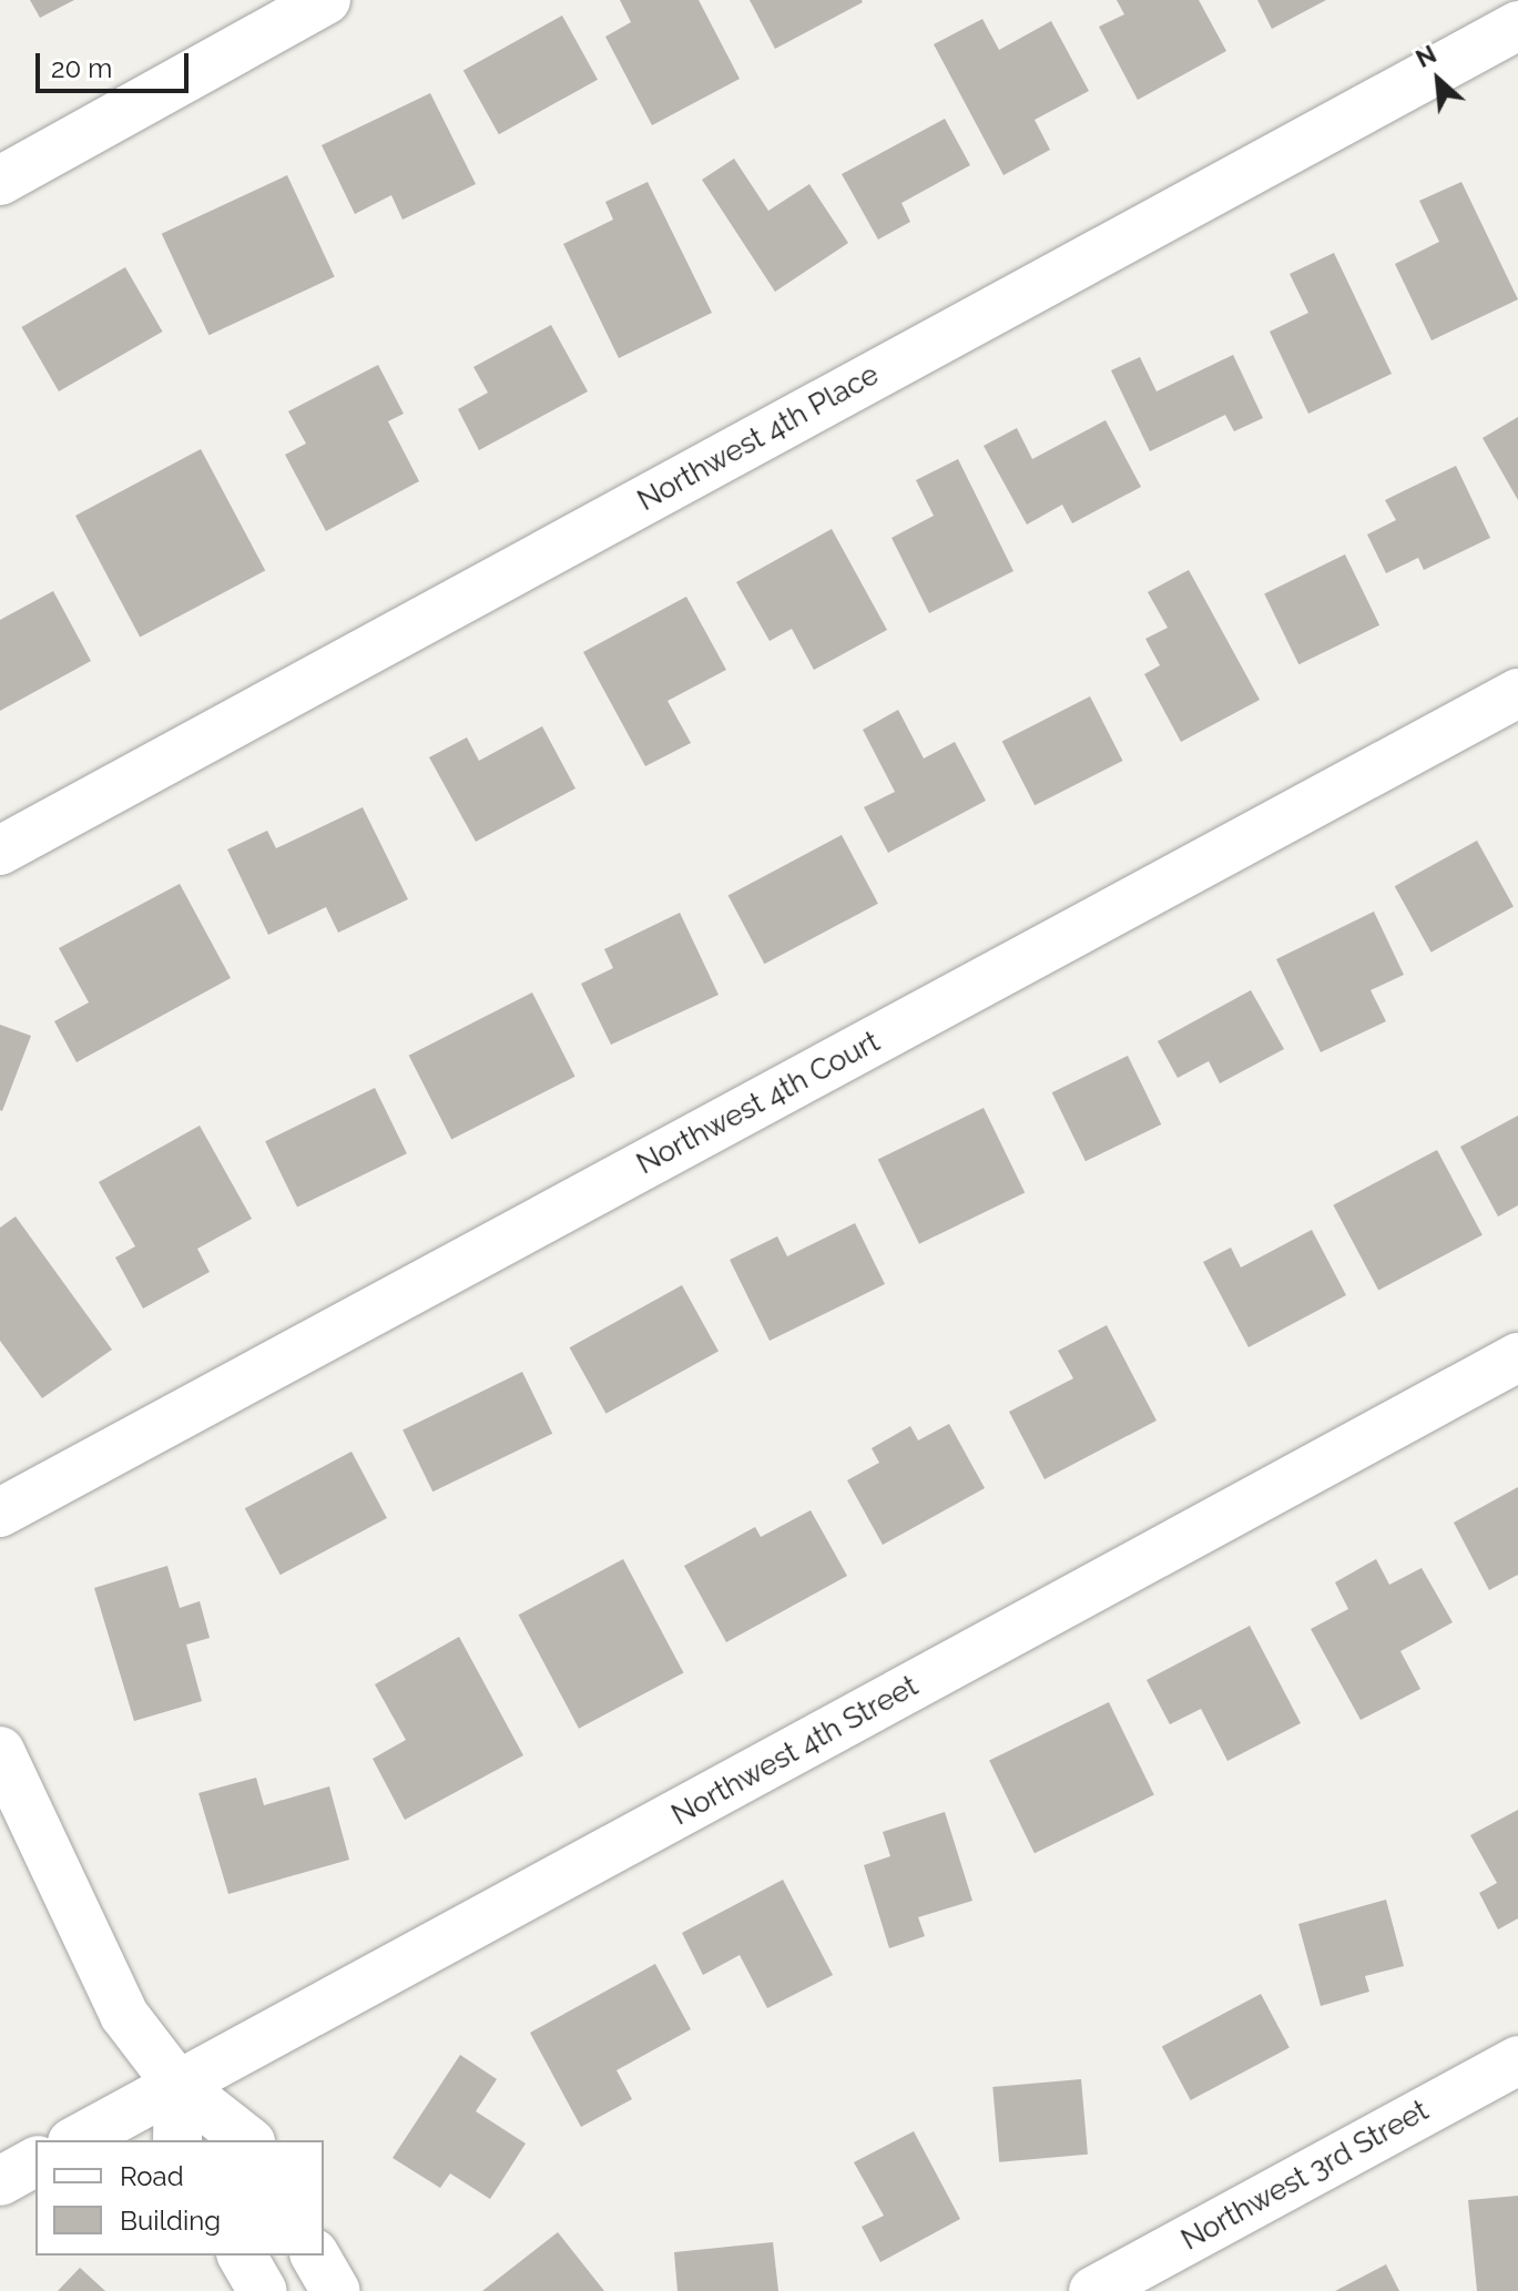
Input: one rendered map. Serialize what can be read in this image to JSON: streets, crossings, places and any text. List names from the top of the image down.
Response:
{
  "streets": {
    "street": [
      "Northwest 4th Place",
      "Northwest 4th Court",
      "Northwest 4th Street",
      "Northwest 3rd Street"
    ]
  },
  "legend": ["Road", "Building"],
  "scale_bar": "20 m",
  "north": "top left"
}
